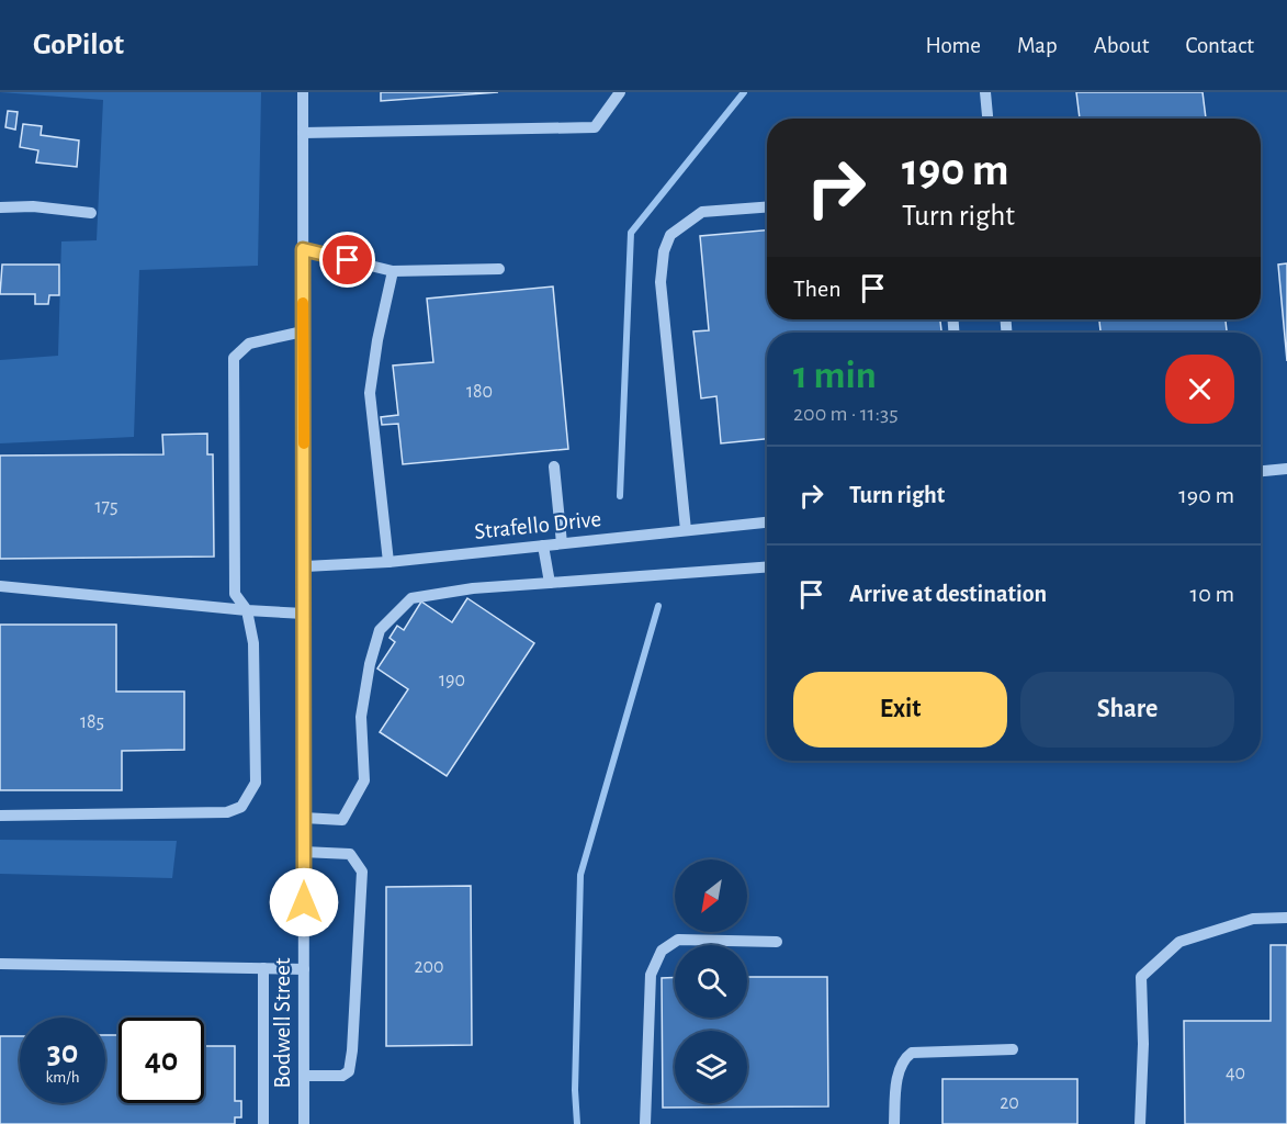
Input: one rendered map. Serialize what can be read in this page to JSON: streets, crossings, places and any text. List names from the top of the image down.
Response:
{
  "streets": {
    "street": ["Strafello Drive", "Bodwell Street"]
  },
  "crossings": [
    ["Strafello Drive", "Bodwell Street"]
  ],
  "house_numbers": [
    "180",
    "175",
    "190",
    "185",
    "200",
    "40",
    "20"
  ],
  "north": "bottom left",
  "page": {
    "header": "GoPilot",
    "nav": [
      "Home",
      "Map",
      "About",
      "Contact"
    ],
    "turn": ["190 m", "Turn right"],
    "then": "Then",
    "heading": ["1 min", "200 m · 11:35"],
    "list": [
      {
        "name": "Turn right",
        "value": "190 m"
      },
      {
        "name": "Arrive at destination",
        "value": "10 m"
      }
    ],
    "buttons": ["Exit", "Share"],
    "speed": "30 km/h",
    "limit": "40"
  }
}
